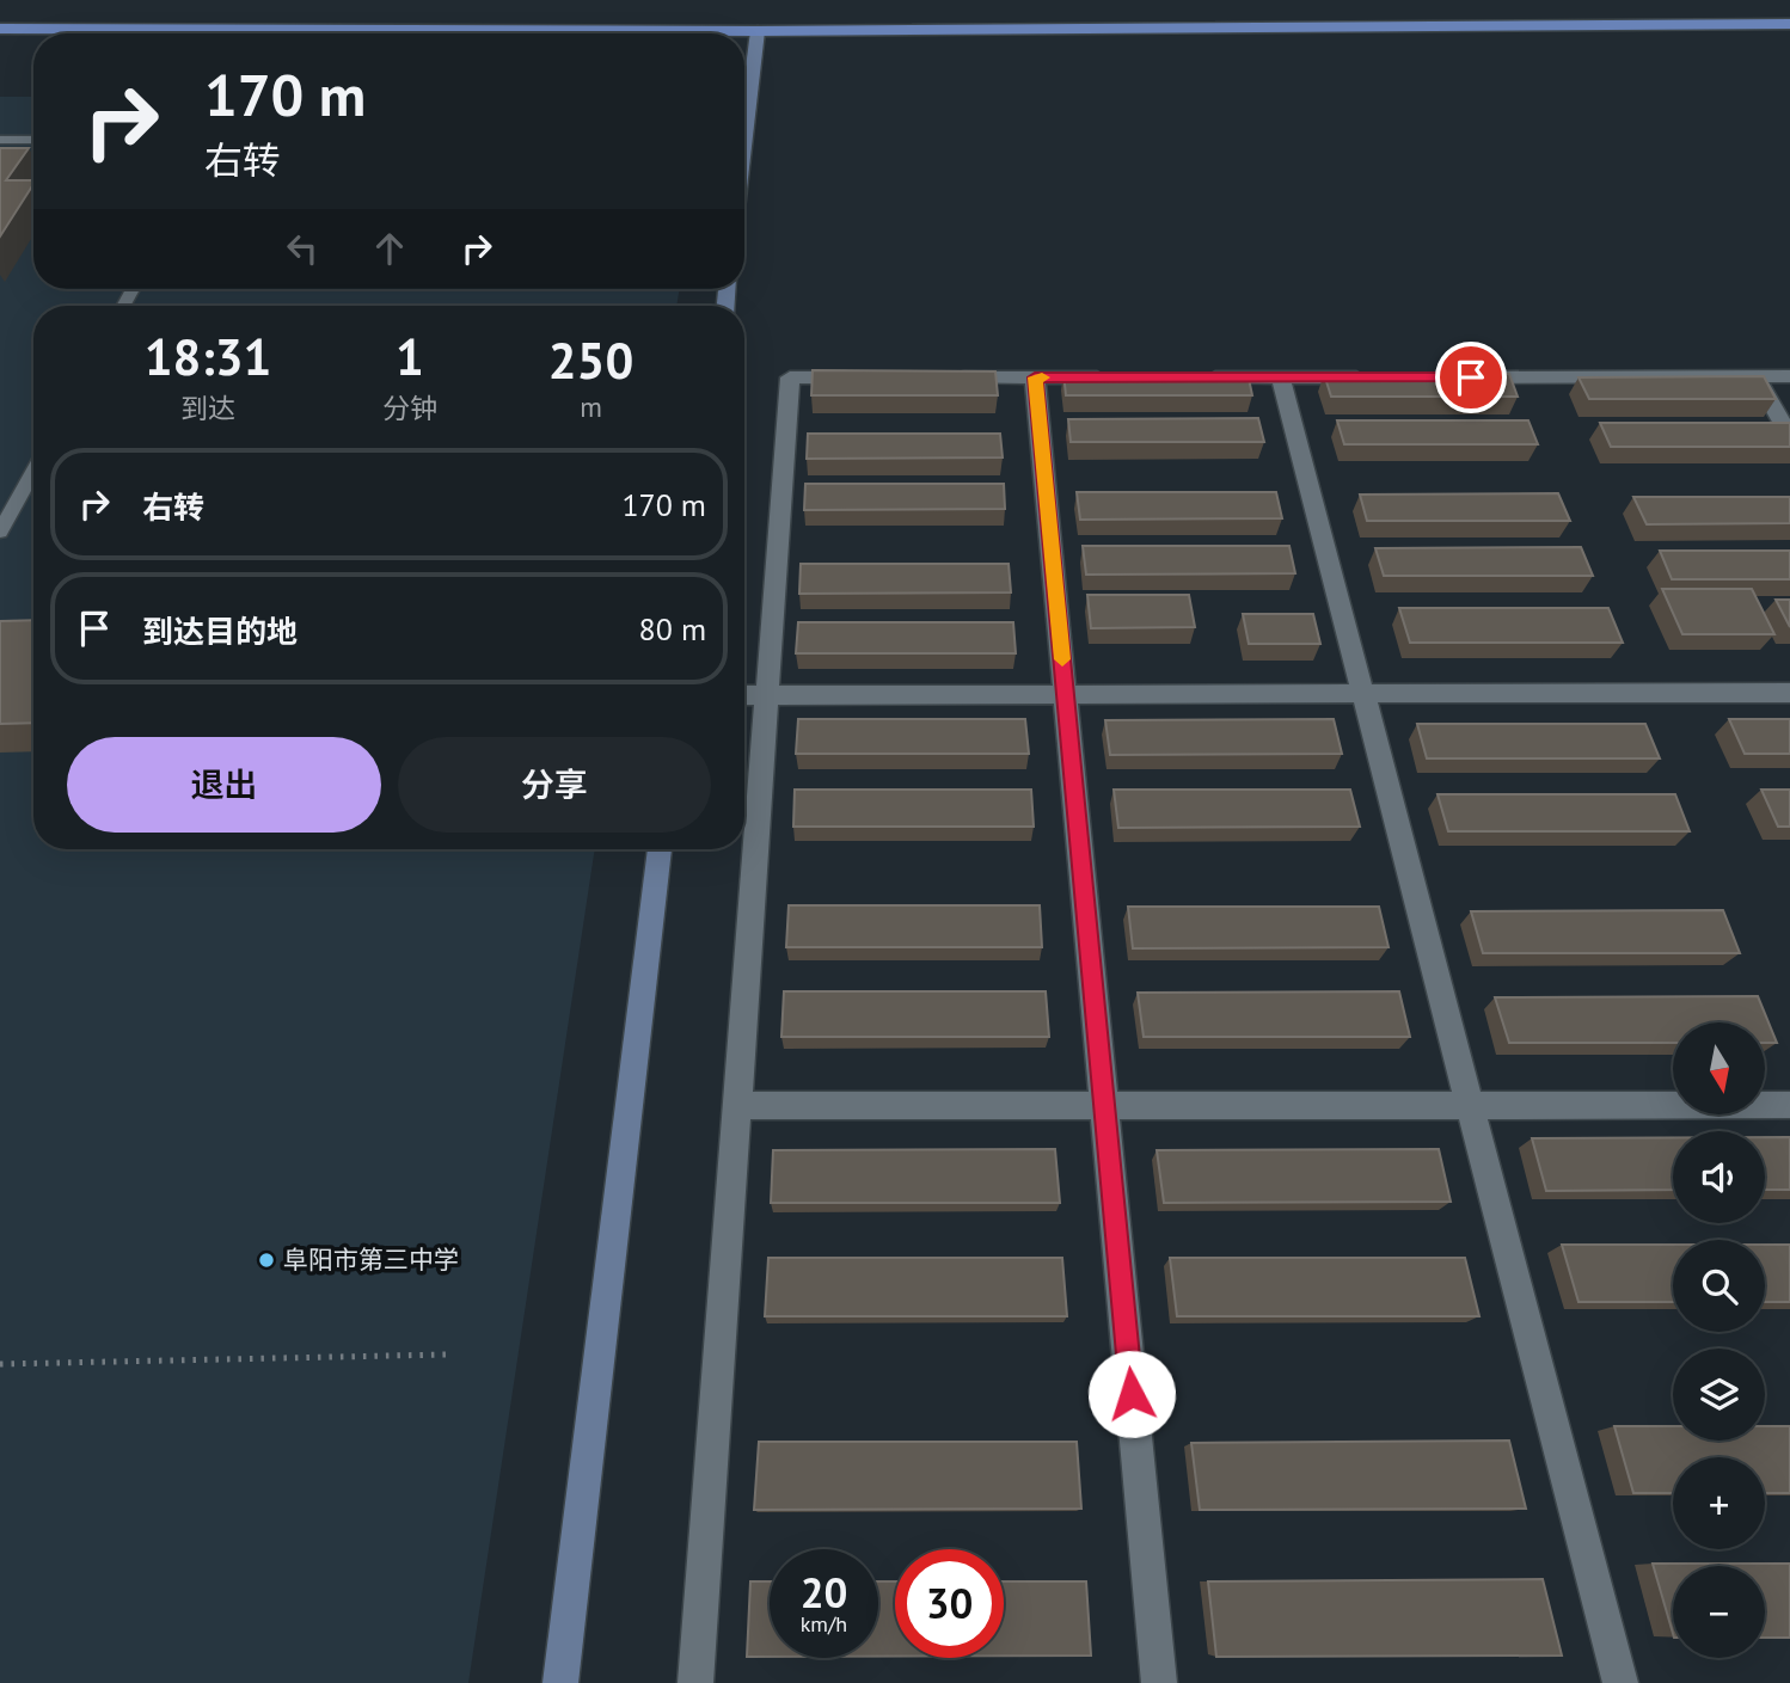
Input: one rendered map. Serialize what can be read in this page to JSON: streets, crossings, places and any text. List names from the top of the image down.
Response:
{
  "places": ["阜阳市第三中学"],
  "north": "bottom",
  "page": {
    "turn": ["170 m", "右转"],
    "eta": [
      "18:31",
      "到达",
      "1",
      "分钟",
      "250",
      "m"
    ],
    "list": [
      {
        "name": "右转",
        "value": "170 m"
      },
      {
        "name": "到达目的地",
        "value": "80 m"
      }
    ],
    "buttons": ["退出", "分享"],
    "map_buttons": ["+", "−"],
    "speed": "20 km/h",
    "limit": "30"
  }
}
